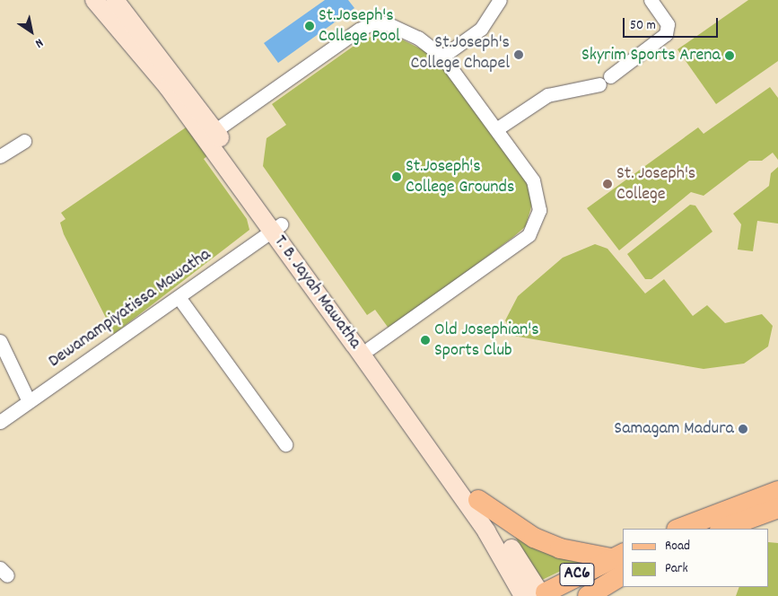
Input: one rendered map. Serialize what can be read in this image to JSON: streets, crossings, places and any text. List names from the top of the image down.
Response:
{
  "streets": {
    "main road": ["T. B. Jayah Mawatha", "AC6"],
    "street": ["Dewanampiyatissa Mawatha"]
  },
  "crossings": [
    ["T. B. Jayah Mawatha", "Dewanampiyatissa Mawatha"],
    ["T. B. Jayah Mawatha", "AC6"]
  ],
  "places": [
    "St.Joseph's College Pool",
    "St.Joseph's College Chapel",
    "Skyrim Sports Arena",
    "St.Joseph's College Grounds",
    "St. Joseph's College",
    "Old Josephian's Sports Club",
    "Samagam Madura"
  ],
  "legend": ["Road", "Park"],
  "scale_bar": "50 m",
  "north": "bottom right"
}
